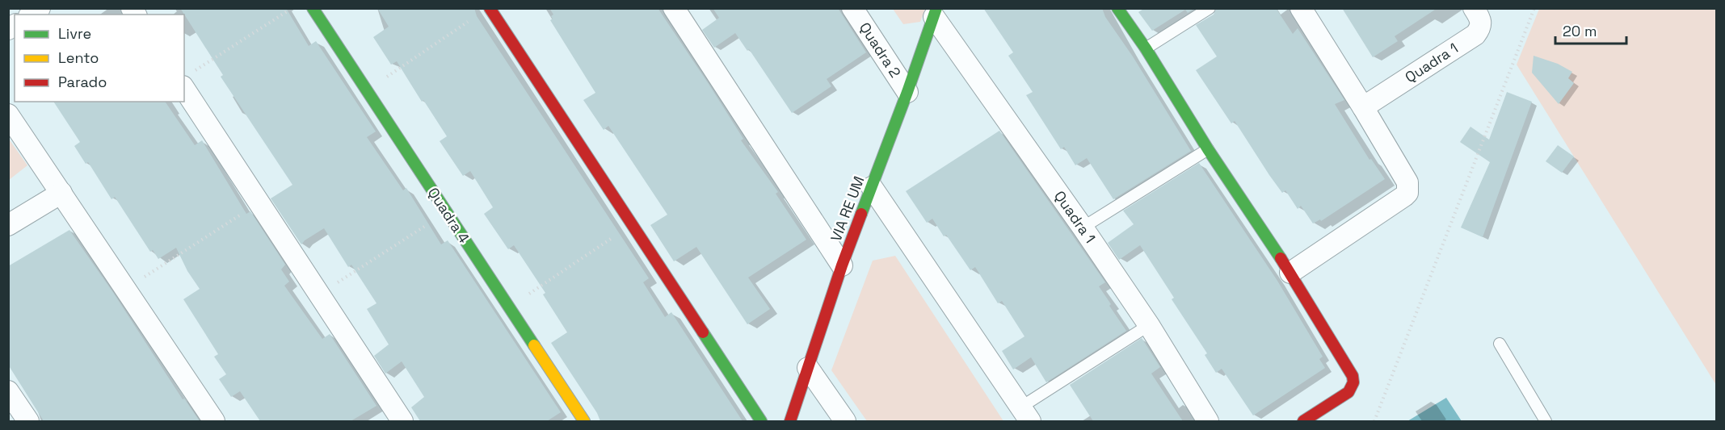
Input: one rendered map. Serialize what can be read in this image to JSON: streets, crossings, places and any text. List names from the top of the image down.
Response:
{
  "streets": {
    "street": [
      "Quadra 2",
      "Quadra 1",
      "VIA RE UM",
      "Quadra 4"
    ]
  },
  "crossings": [
    ["Quadra 2", "VIA RE UM"],
    ["Quadra 1", "VIA RE UM"]
  ],
  "legend": ["Livre", "Lento", "Parado"],
  "scale_bar": "20 m"
}
